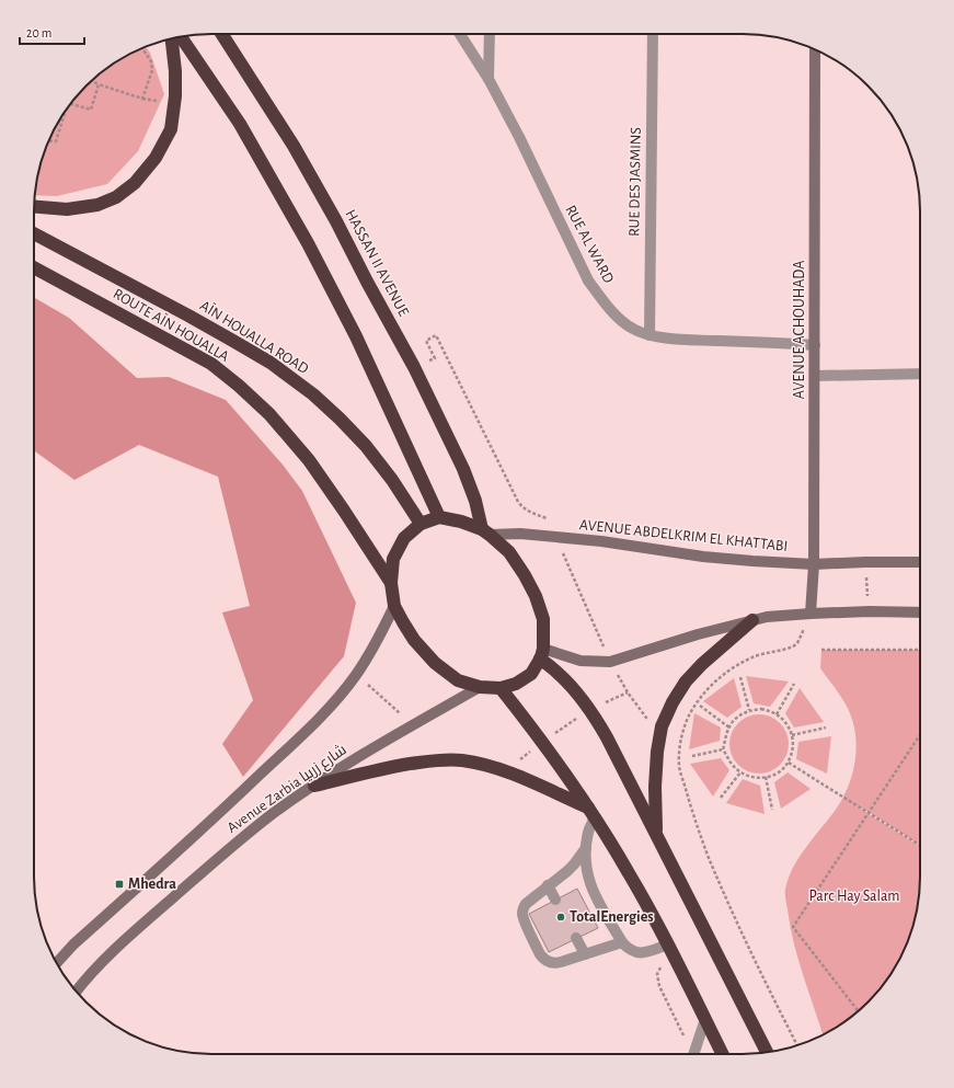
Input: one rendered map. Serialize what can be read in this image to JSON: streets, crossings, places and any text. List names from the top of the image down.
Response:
{
  "streets": {
    "highway": ["HASSAN II AVENUE", "ROUTE AÏN HOUALLA", "AÏN HOUALLA ROAD"],
    "street": [
      "RUE DES JASMINS",
      "RUE AL WARD",
      "AVENUE ACHOUHADA",
      "AVENUE ABDELKRIM EL KHATTABI",
      "Avenue Zarbia شارع زربيا"
    ]
  },
  "crossings": [
    ["RUE DES JASMINS", "RUE AL WARD"],
    ["RUE AL WARD", "AVENUE ACHOUHADA"],
    ["HASSAN II AVENUE", "AVENUE ABDELKRIM EL KHATTABI"],
    ["AVENUE ACHOUHADA", "AVENUE ABDELKRIM EL KHATTABI"]
  ],
  "parks": ["Parc Hay Salam"],
  "places": {
    "transit": ["Mhedra"],
    "other": ["TotalEnergies"]
  },
  "scale_bar": "20 m"
}
